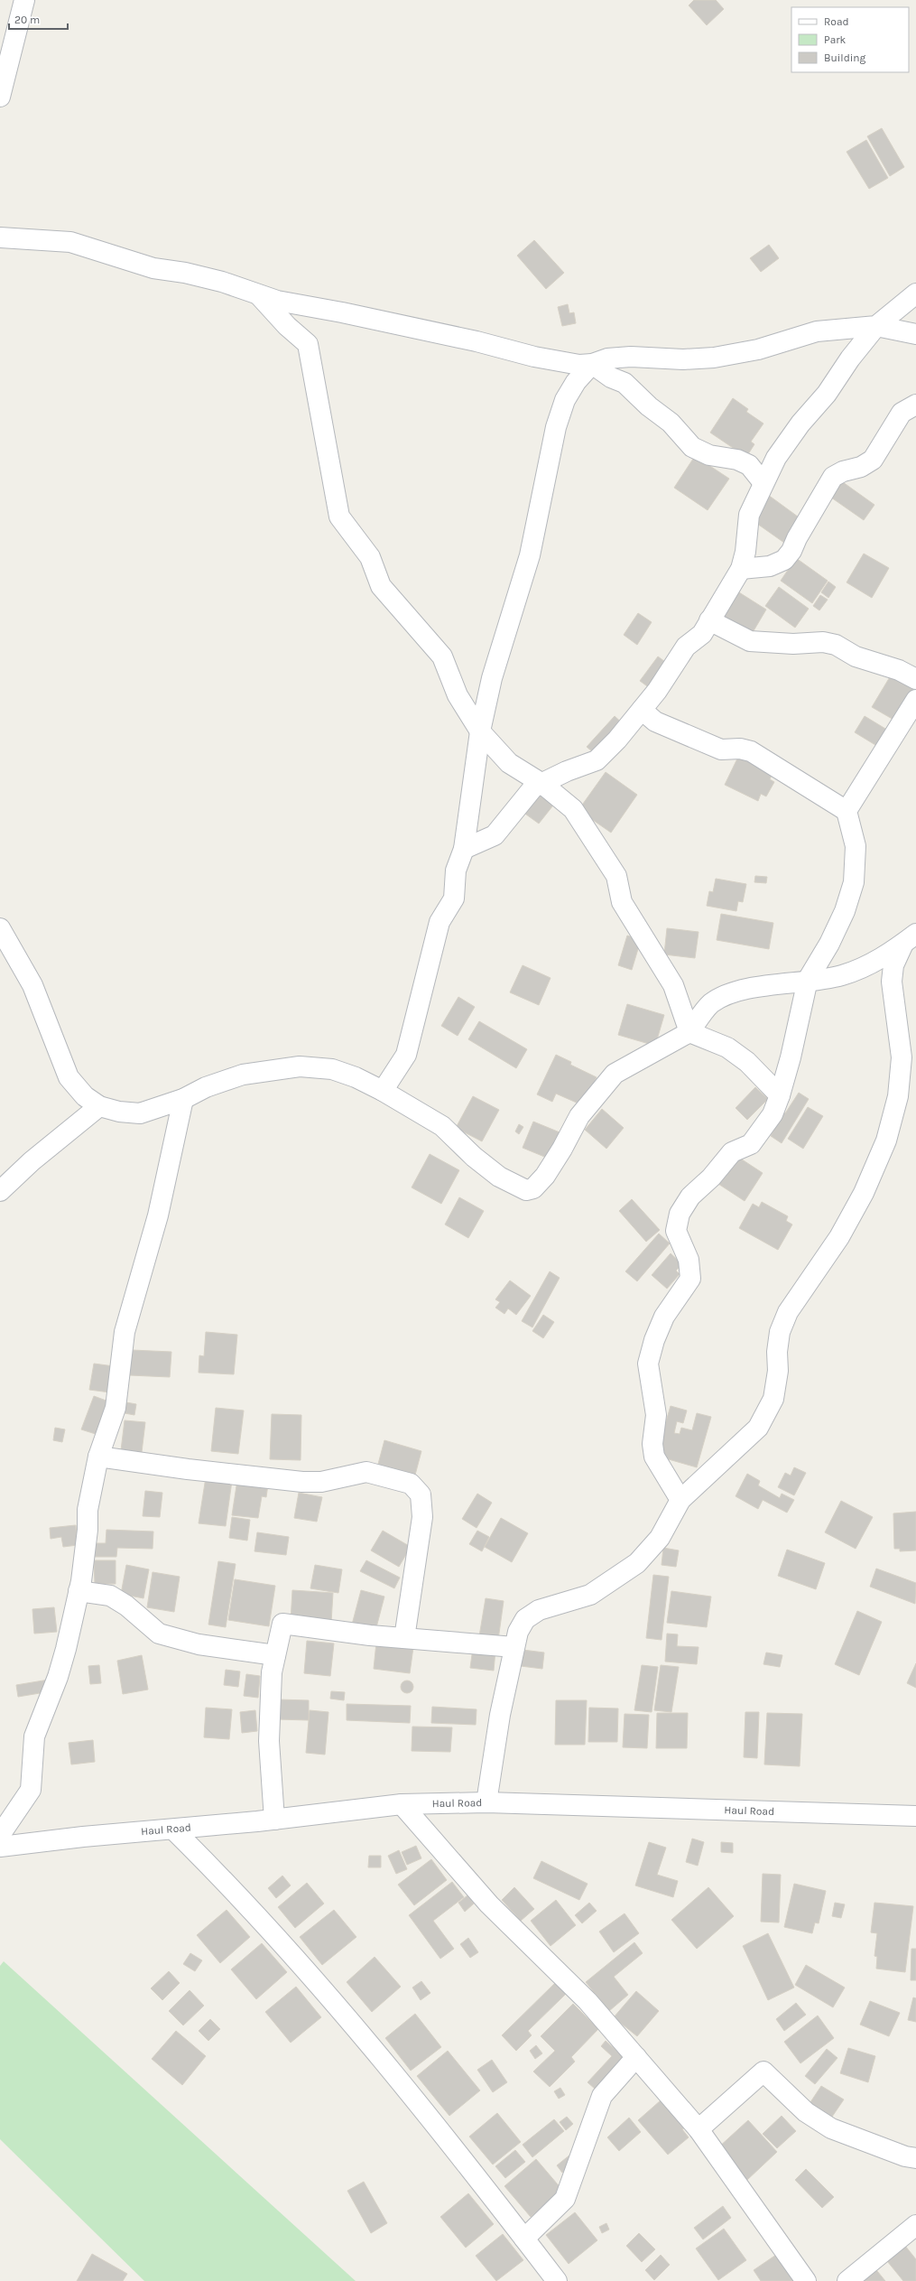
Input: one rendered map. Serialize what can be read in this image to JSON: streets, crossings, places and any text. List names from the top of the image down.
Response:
{
  "streets": {
    "street": ["Haul Road"]
  },
  "legend": ["Road", "Park", "Building"],
  "scale_bar": "20 m"
}
